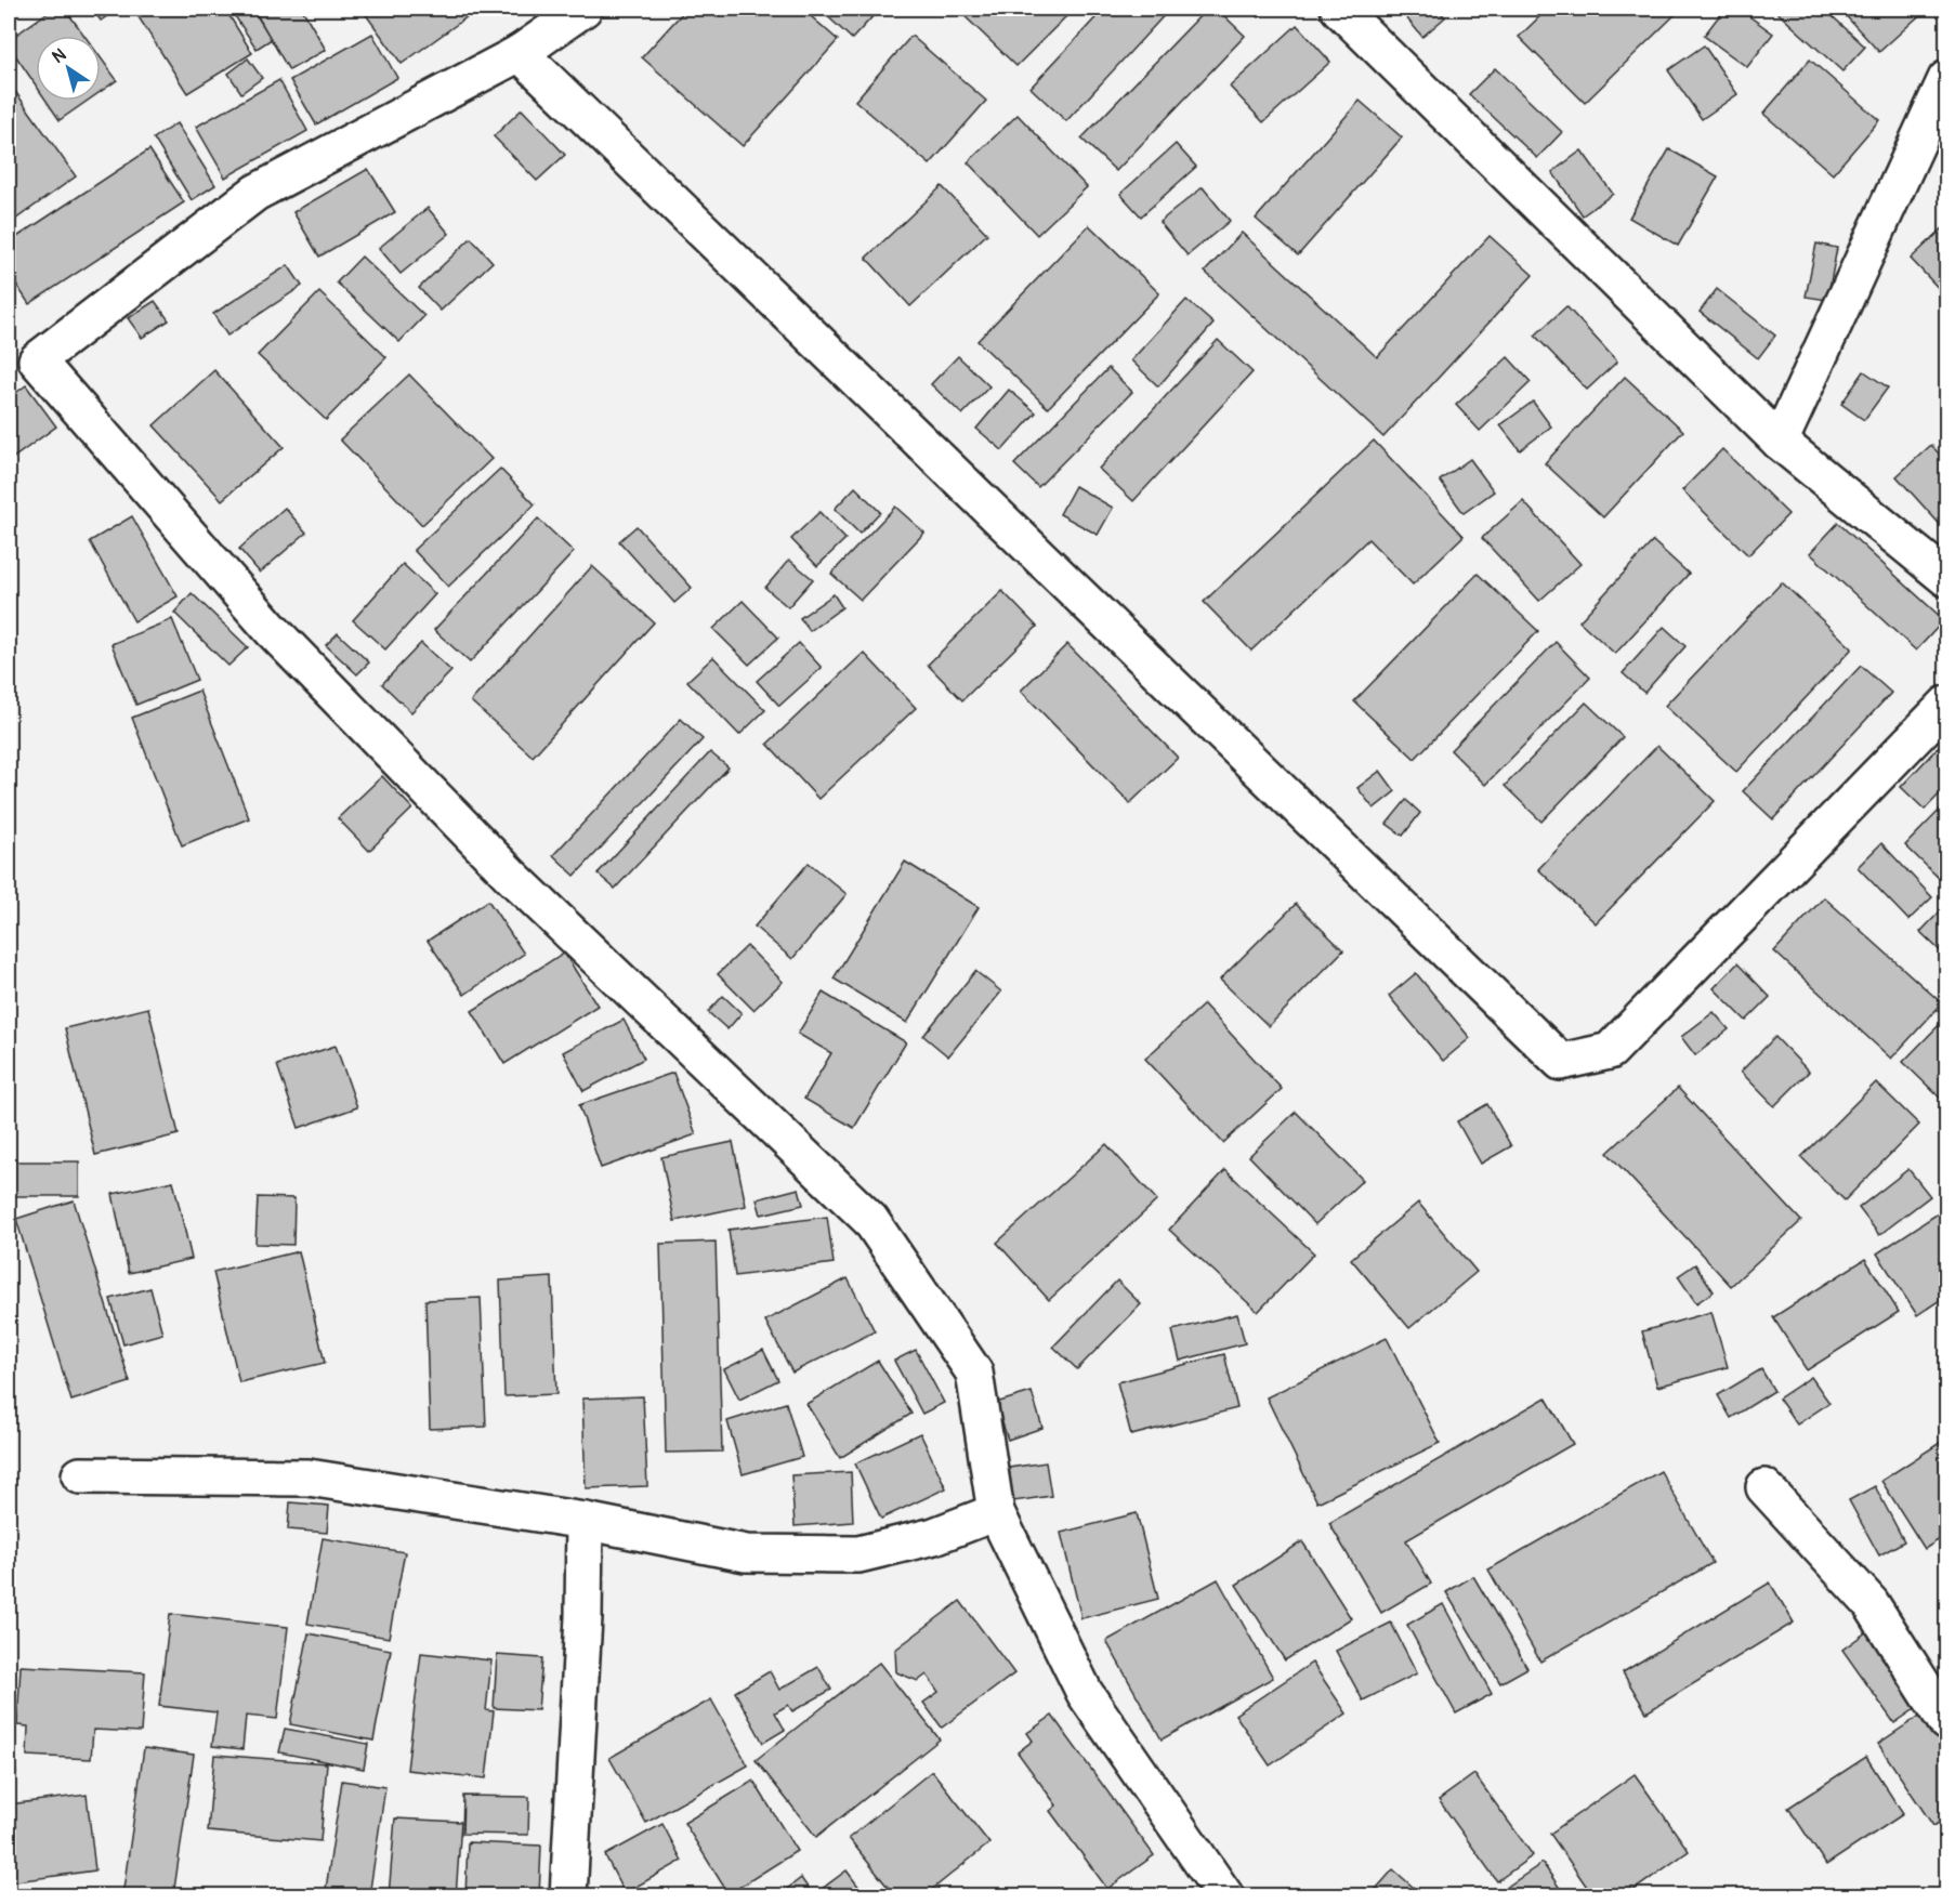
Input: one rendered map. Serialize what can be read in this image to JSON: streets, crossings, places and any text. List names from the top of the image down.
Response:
{
  "north": "top left"
}
